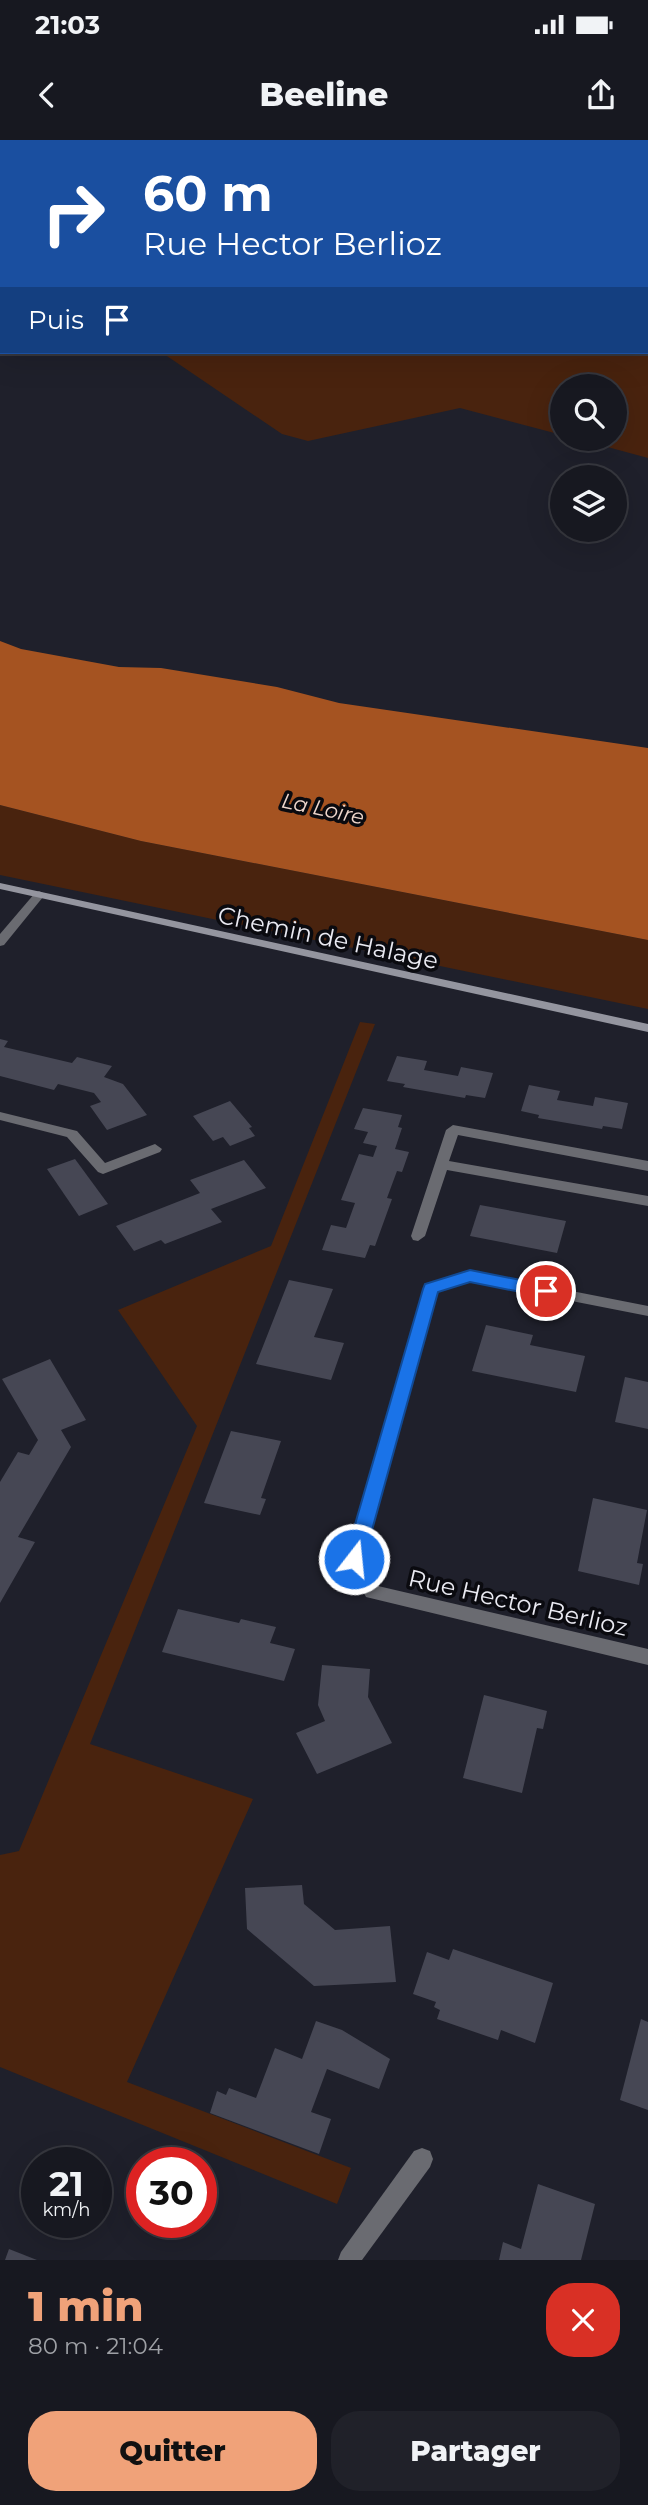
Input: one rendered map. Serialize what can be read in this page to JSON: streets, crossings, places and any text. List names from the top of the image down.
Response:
{
  "streets": {
    "main road": ["Chemin de Halage"],
    "street": ["Rue Hector Berlioz"]
  },
  "water": ["La Loire"],
  "page": {
    "status": "21:03",
    "header": "Beeline",
    "turn": ["60 m", "Rue Hector Berlioz"],
    "then": "Puis",
    "speed": "21 km/h",
    "limit": "30",
    "heading": ["1 min", "80 m · 21:04"],
    "buttons": ["Quitter", "Partager"]
  }
}
